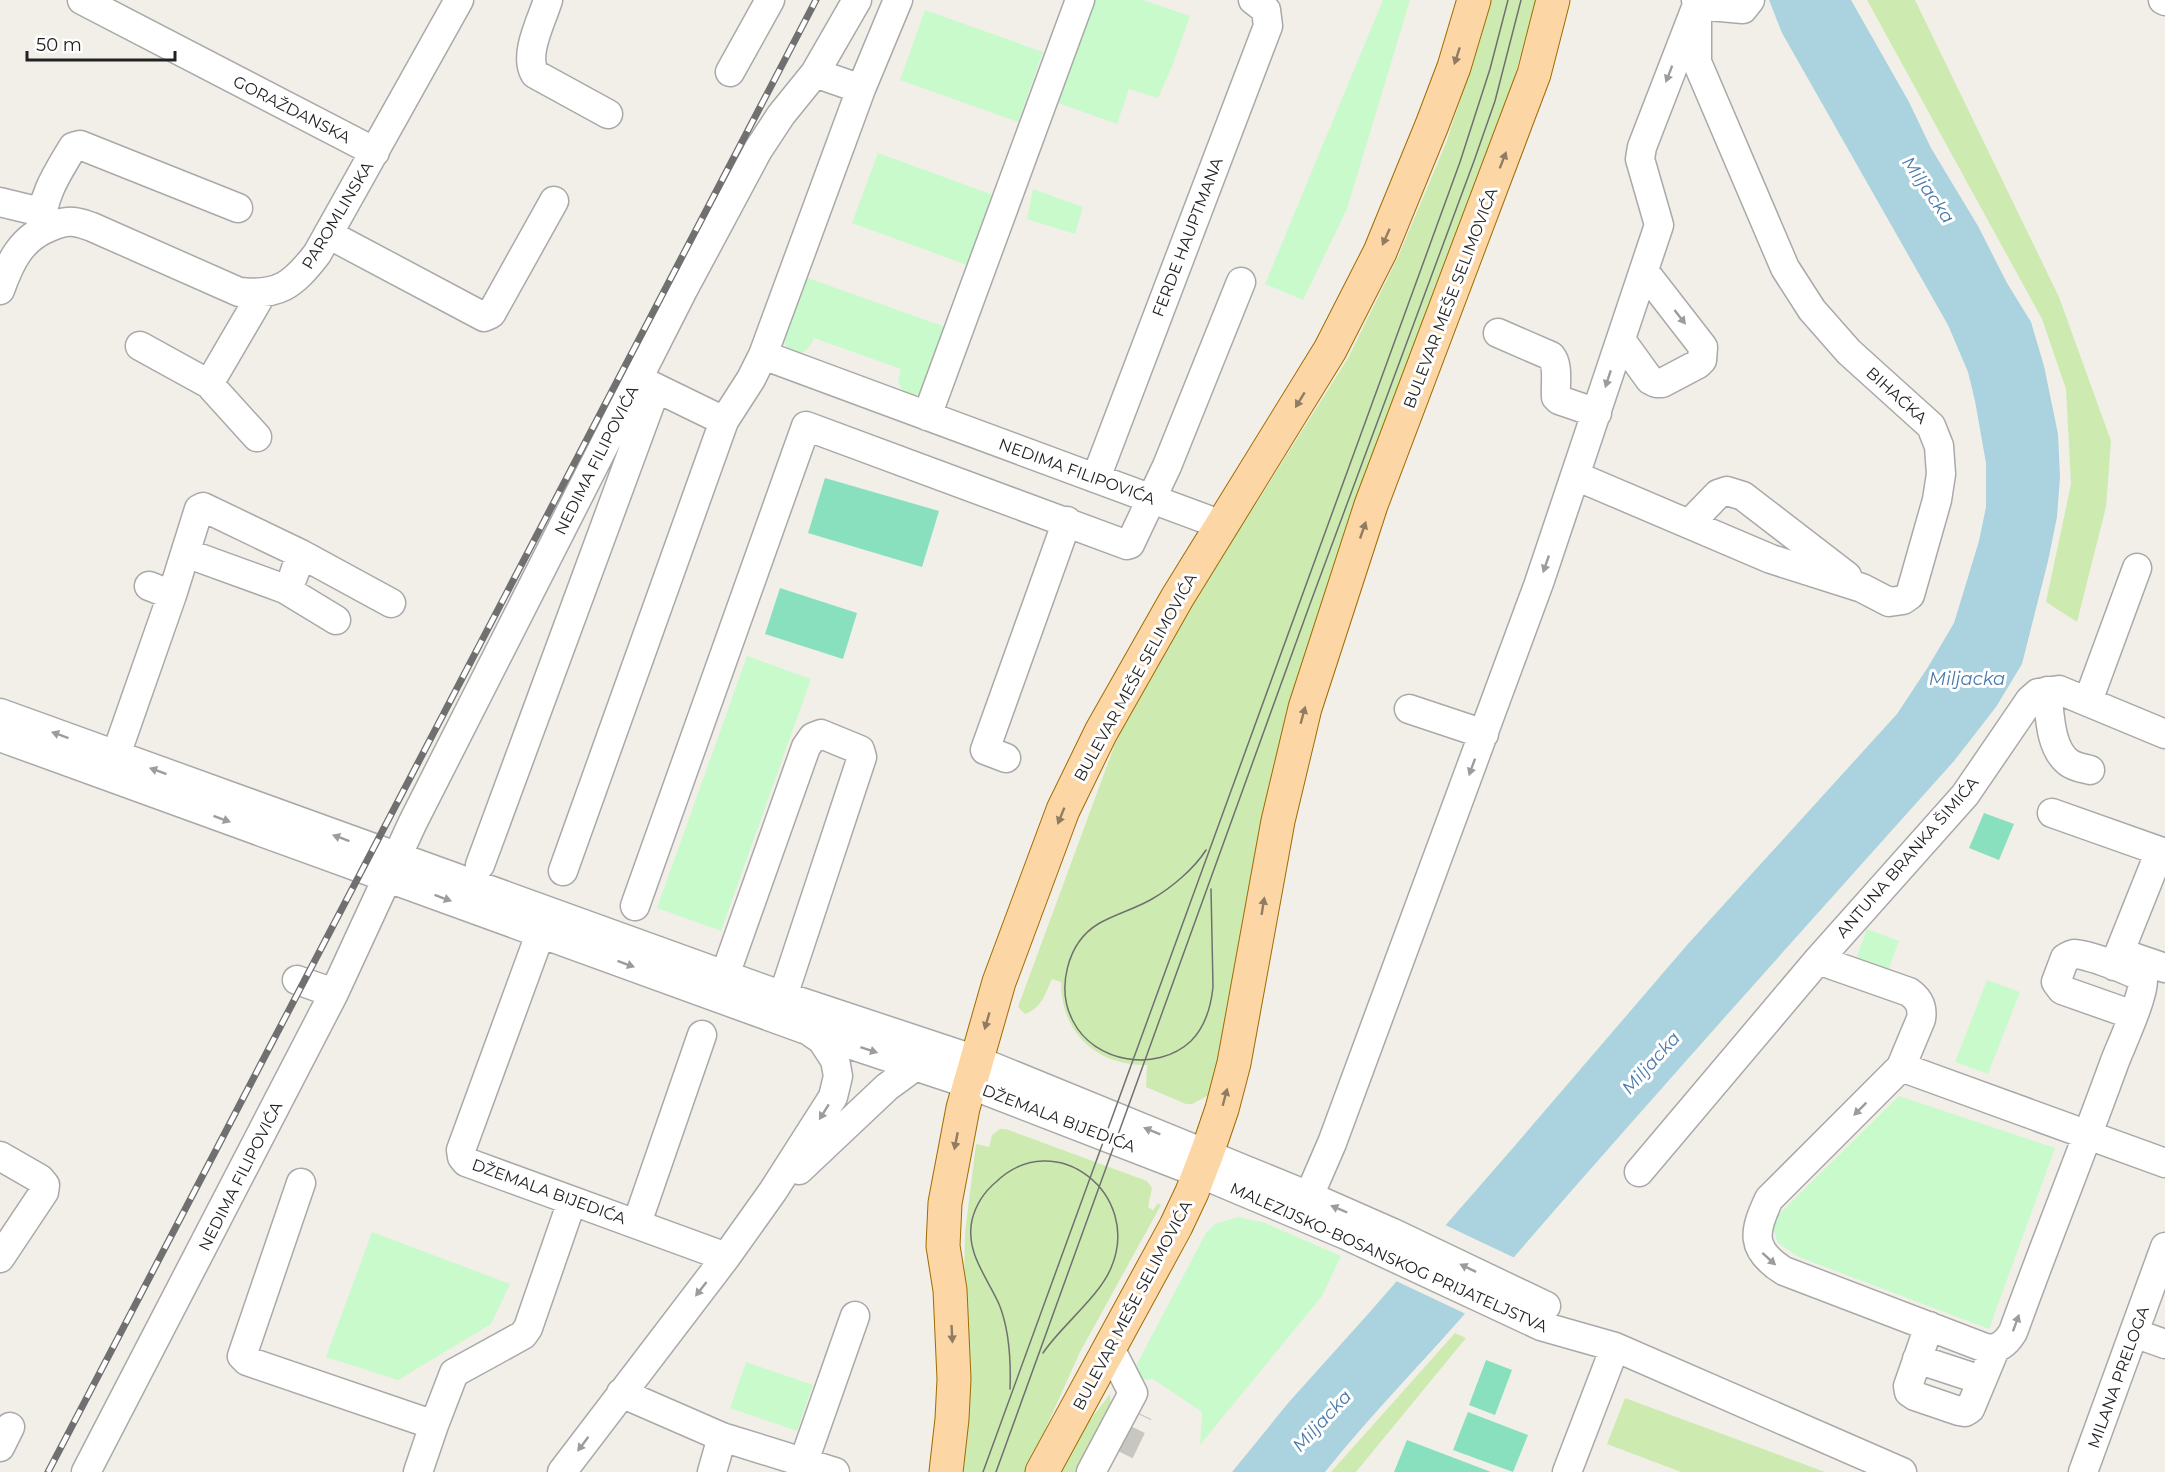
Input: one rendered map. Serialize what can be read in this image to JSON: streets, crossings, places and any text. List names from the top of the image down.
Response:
{
  "streets": {
    "main road": ["BULEVAR MEŠE SELIMOVIĆA"],
    "street": [
      "GORAŽDANSKA",
      "PAROMLINSKA",
      "FERDE HAUPTMANA",
      "BIHAĆKA",
      "NEDIMA FILIPOVIĆA",
      "ANTUNA BRANKA ŠIMIĆA",
      "DŽEMALA BIJEDIĆA",
      "MALEZIJSKO-BOSANSKOG PRIJATELJSTVA",
      "MILANA PRELOGA"
    ]
  },
  "crossings": [
    ["GORAŽDANSKA", "PAROMLINSKA"],
    ["FERDE HAUPTMANA", "NEDIMA FILIPOVIĆA"],
    ["BULEVAR MEŠE SELIMOVIĆA", "NEDIMA FILIPOVIĆA"],
    ["BULEVAR MEŠE SELIMOVIĆA", "DŽEMALA BIJEDIĆA"],
    ["BULEVAR MEŠE SELIMOVIĆA", "MALEZIJSKO-BOSANSKOG PRIJATELJSTVA"],
    ["NEDIMA FILIPOVIĆA", "DŽEMALA BIJEDIĆA"],
    ["DŽEMALA BIJEDIĆA", "MALEZIJSKO-BOSANSKOG PRIJATELJSTVA"]
  ],
  "water": ["Miljacka"],
  "scale_bar": "50 m"
}
